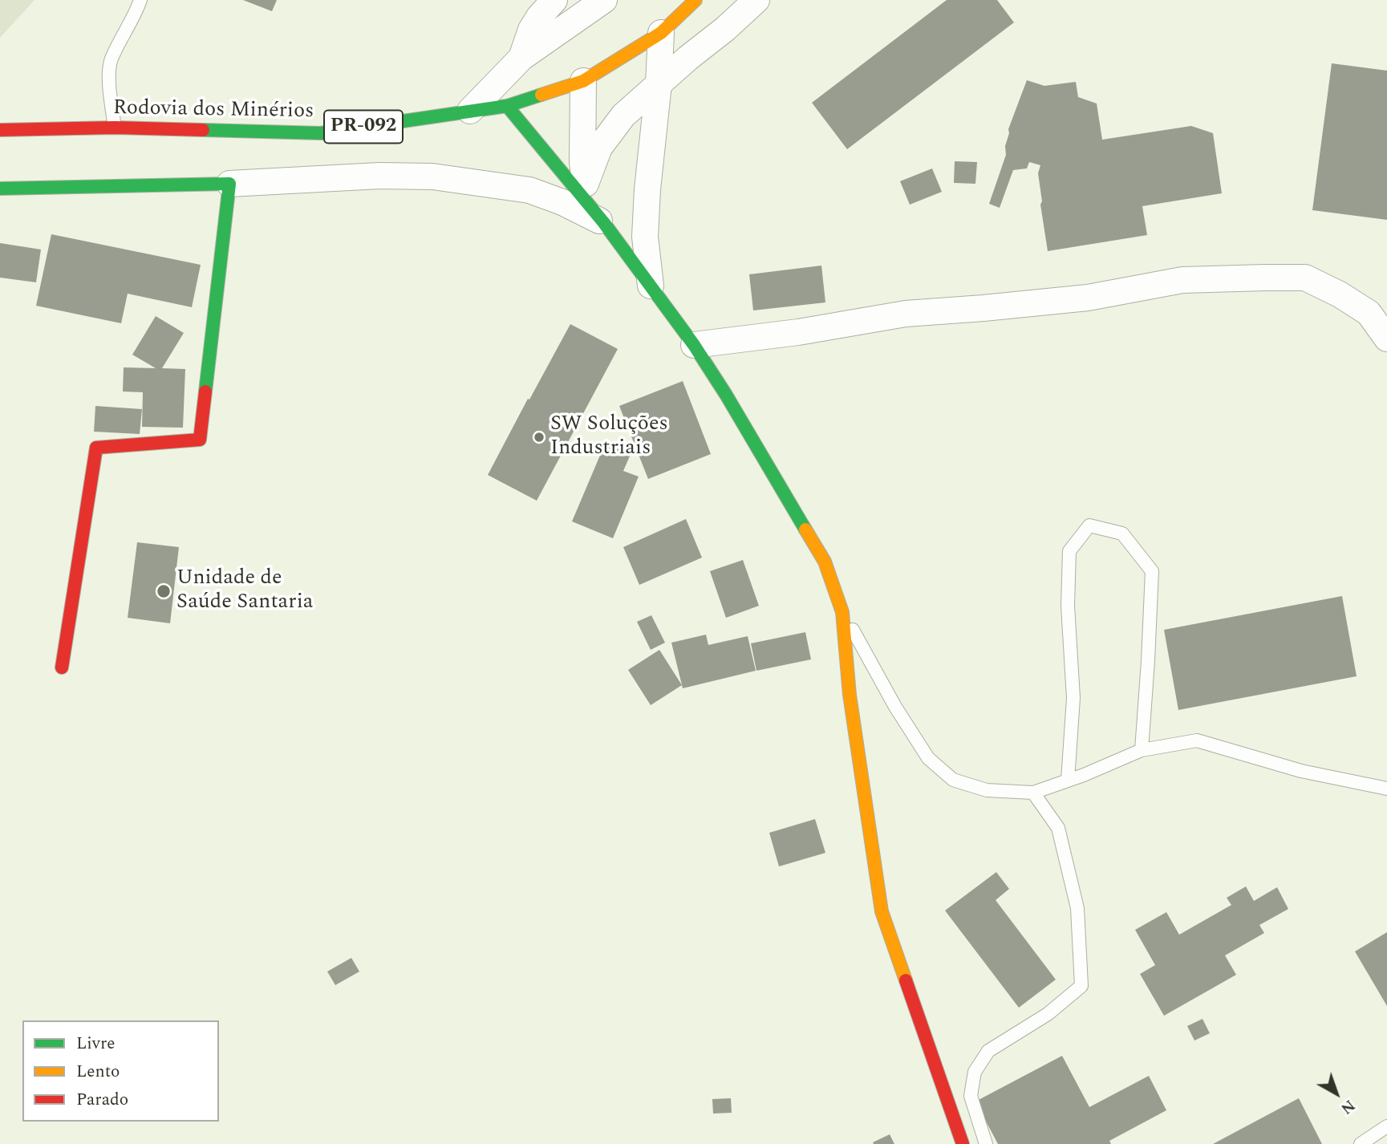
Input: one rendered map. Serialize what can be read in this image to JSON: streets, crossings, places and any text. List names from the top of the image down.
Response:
{
  "streets": {
    "street": ["Rodovia dos Minérios", "PR-092"]
  },
  "places": ["SW Soluções Industriais", "Unidade de Saúde Santaria"],
  "legend": ["Livre", "Lento", "Parado"],
  "north": "bottom right"
}
